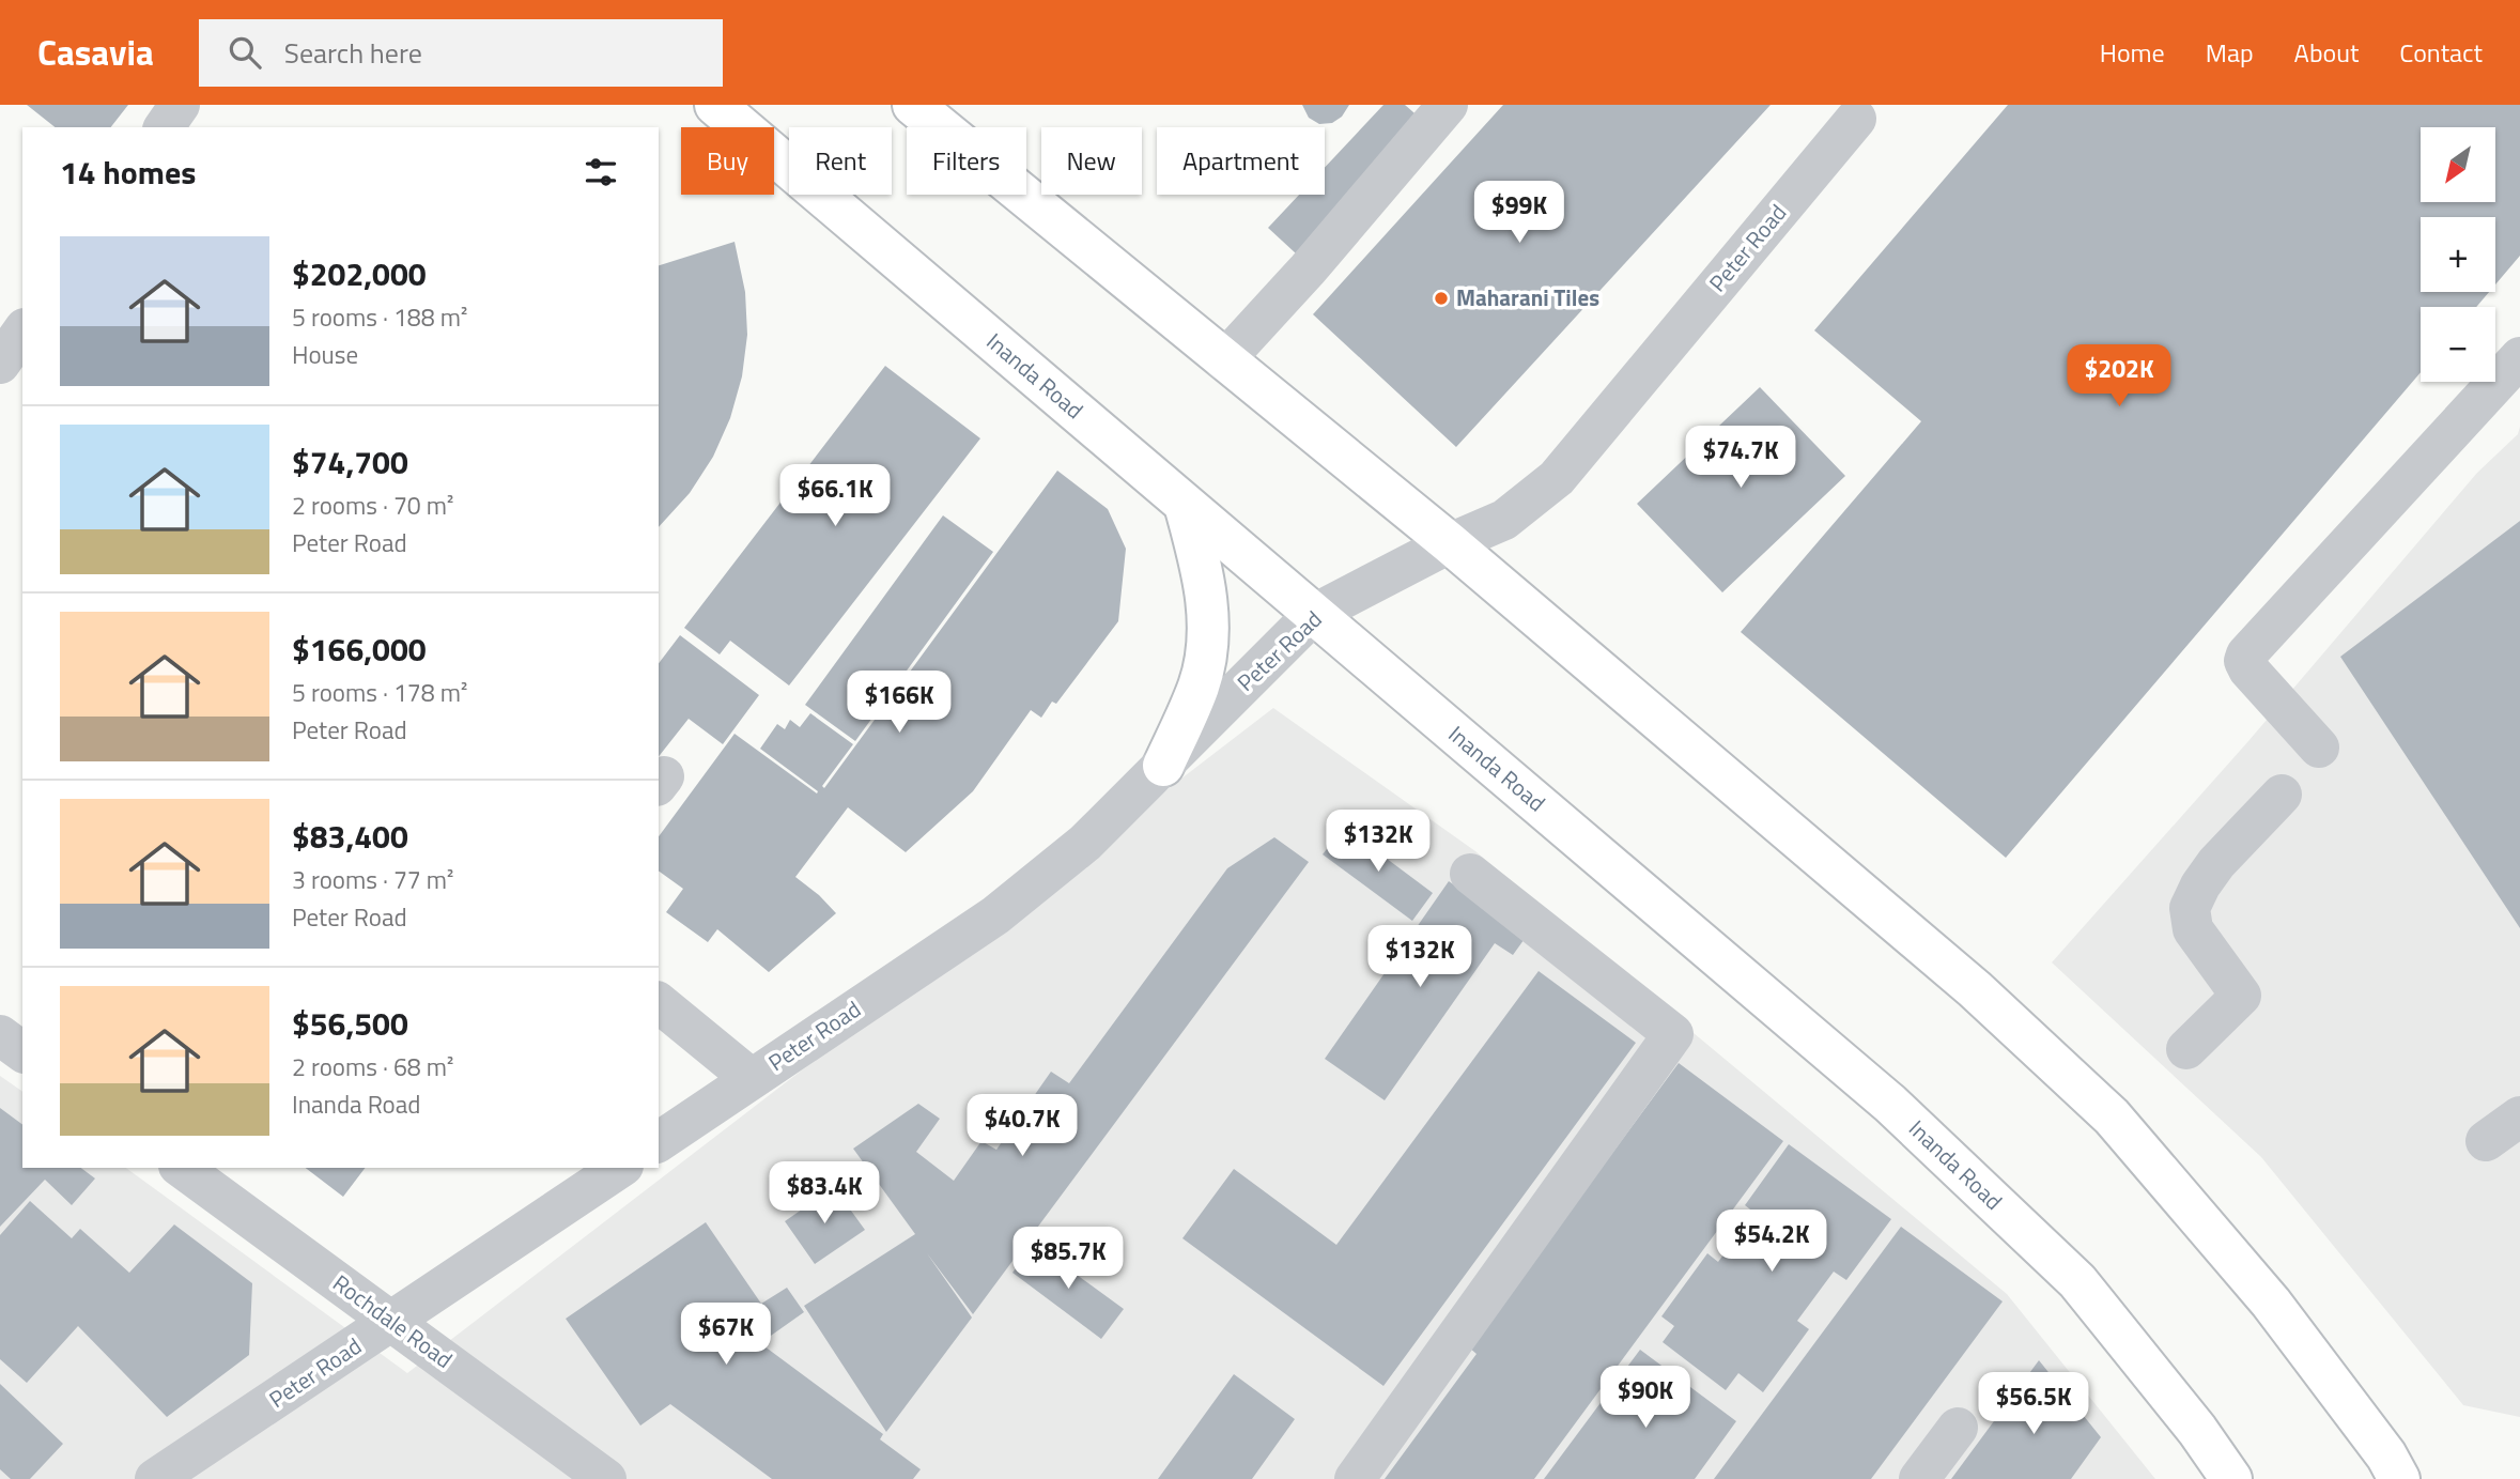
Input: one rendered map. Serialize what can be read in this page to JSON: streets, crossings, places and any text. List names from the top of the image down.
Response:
{
  "streets": {
    "main road": ["Inanda Road"],
    "street": ["Peter Road", "Rochdale Road"]
  },
  "crossings": [
    ["Peter Road", "Inanda Road"],
    ["Peter Road", "Rochdale Road"]
  ],
  "places": ["Maharani Tiles"],
  "north": "bottom left",
  "page": {
    "header": "Casavia",
    "search": "Search here",
    "nav": [
      "Home",
      "Map",
      "About",
      "Contact"
    ],
    "map_buttons": ["+", "−"],
    "chip": [
      "Buy",
      "Rent",
      "Filters",
      "New",
      "Apartment"
    ],
    "heading": "14 homes",
    "price": [
      "$99K",
      "$202K",
      "$74.7K",
      "$66.1K",
      "$166K",
      "$132K",
      "$132K",
      "$40.7K",
      "$83.4K",
      "$54.2K",
      "$85.7K",
      "$67K",
      "$90K",
      "$56.5K"
    ],
    "list": [
      {
        "name": "$202,000",
        "note": "5 rooms · 188 m² · House"
      },
      {
        "name": "$74,700",
        "note": "2 rooms · 70 m² · Peter Road"
      },
      {
        "name": "$166,000",
        "note": "5 rooms · 178 m² · Peter Road"
      },
      {
        "name": "$83,400",
        "note": "3 rooms · 77 m² · Peter Road"
      },
      {
        "name": "$56,500",
        "note": "2 rooms · 68 m² · Inanda Road"
      }
    ]
  }
}
